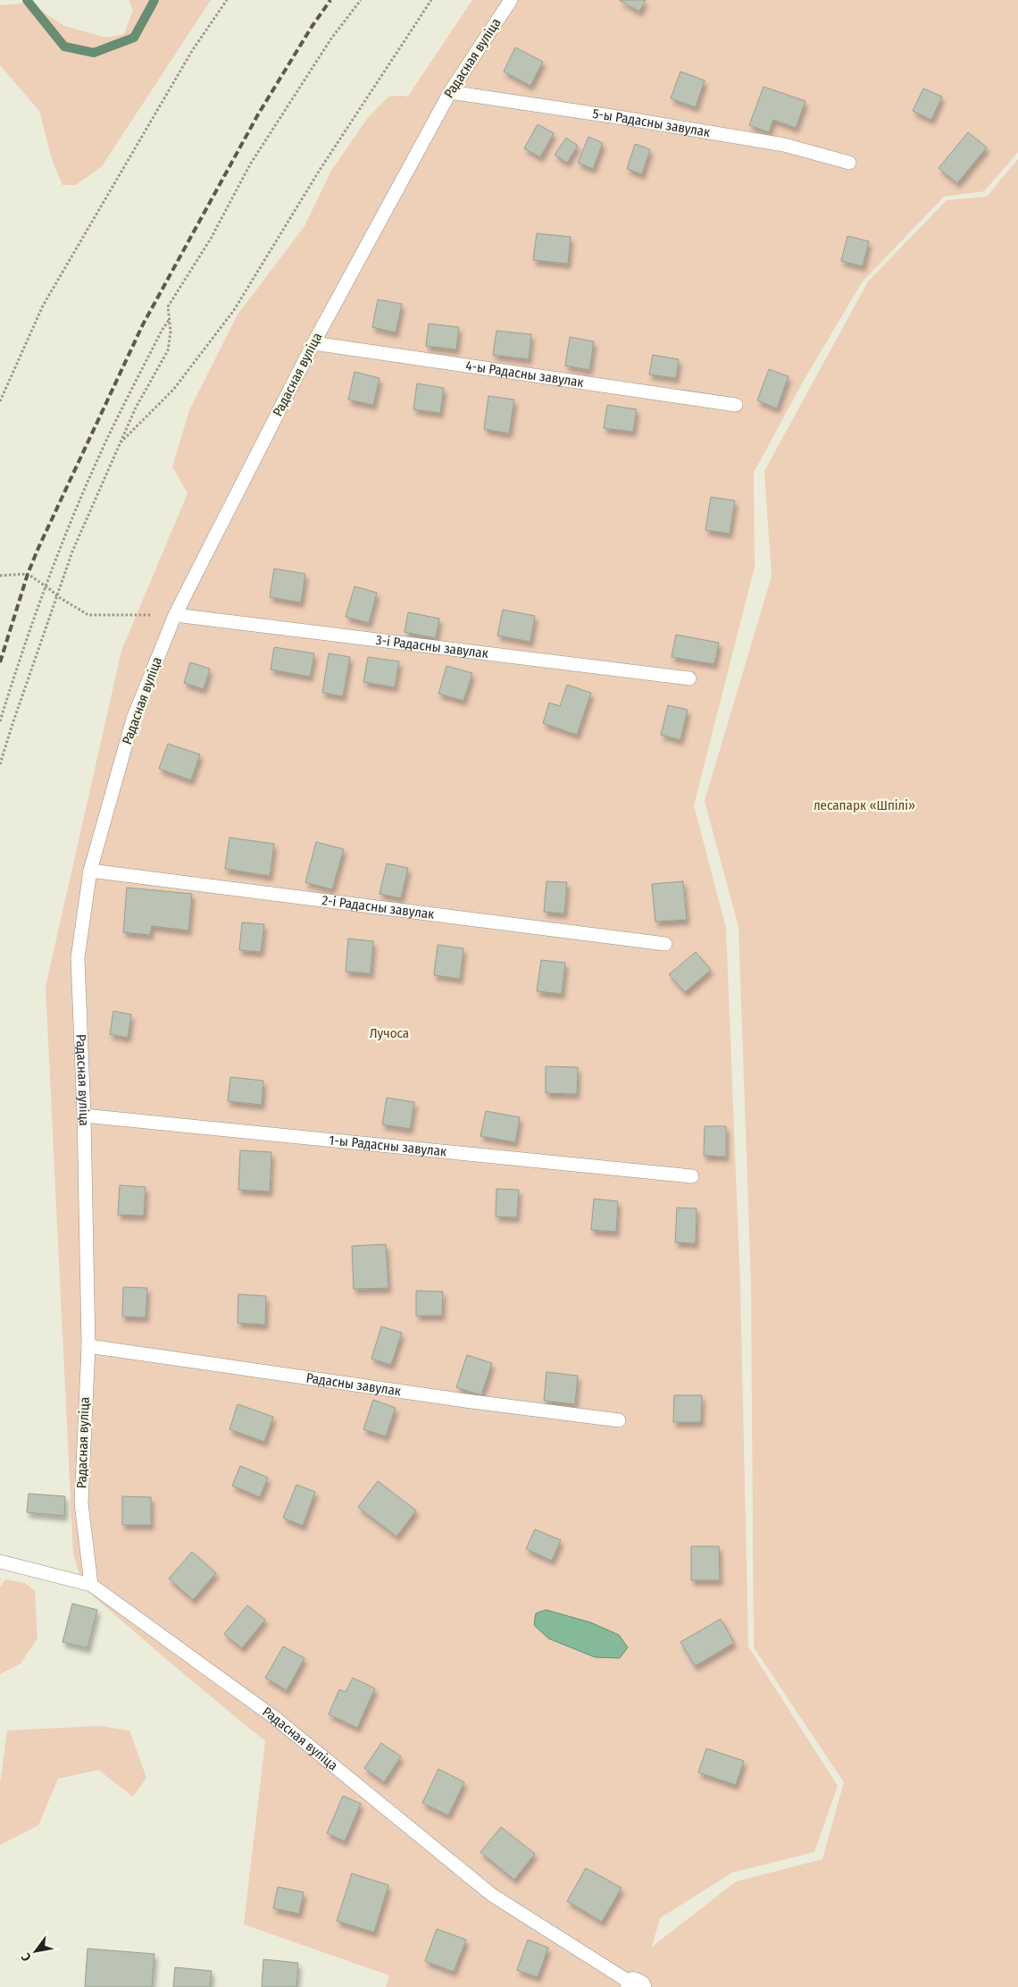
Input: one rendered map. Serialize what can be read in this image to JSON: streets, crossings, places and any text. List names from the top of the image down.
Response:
{
  "streets": {
    "lane": [
      "Радасная вуліца",
      "5-ы Радасны завулак",
      "4-ы Радасны завулак",
      "3-і Радасны завулак",
      "2-і Радасны завулак",
      "1-ы Радасны завулак",
      "Радасны завулак"
    ]
  },
  "crossings": [
    ["Радасная вуліца", "5-ы Радасны завулак"],
    ["Радасная вуліца", "4-ы Радасны завулак"],
    ["Радасная вуліца", "3-і Радасны завулак"],
    ["Радасная вуліца", "2-і Радасны завулак"],
    ["Радасная вуліца", "1-ы Радасны завулак"],
    ["Радасная вуліца", "Радасны завулак"]
  ],
  "parks": ["лесапарк «Шпілі»", "Лучоса"],
  "north": "bottom left"
}
